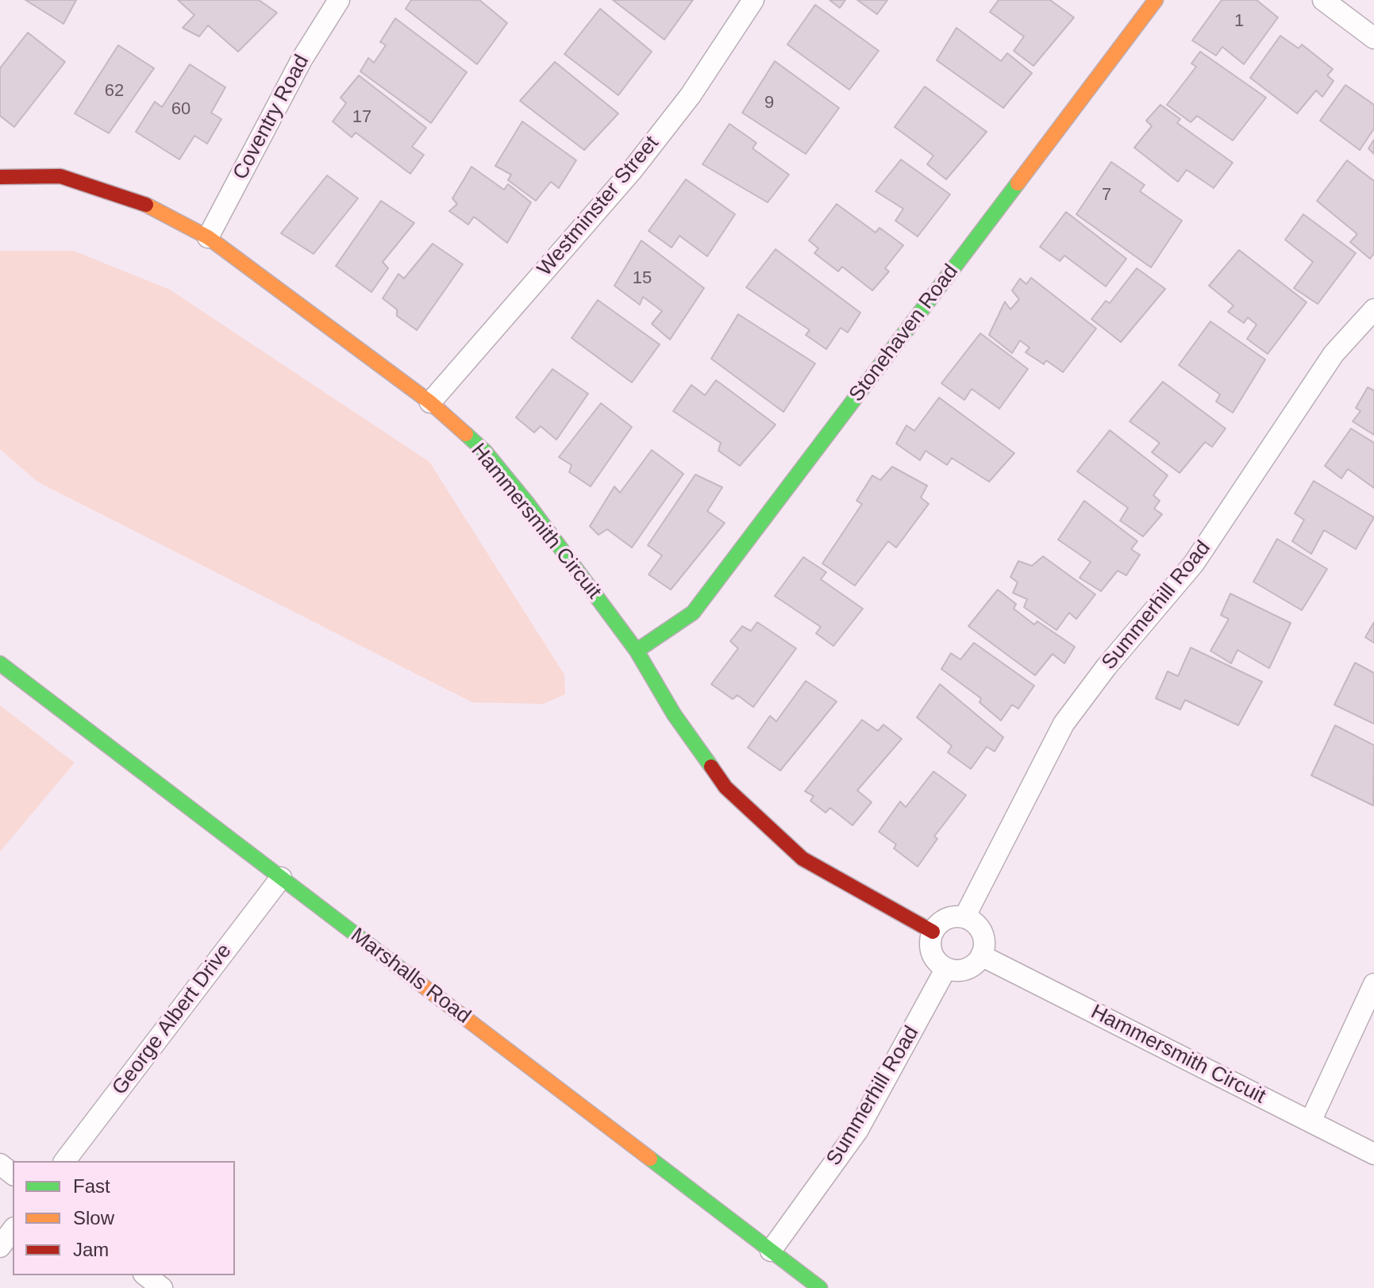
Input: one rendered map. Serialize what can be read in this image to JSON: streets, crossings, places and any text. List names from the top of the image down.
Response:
{
  "streets": {
    "street": [
      "Coventry Road",
      "Westminster Street",
      "Stonehaven Road",
      "Hammersmith Circuit",
      "Summerhill Road",
      "Marshalls Road",
      "George Albert Drive"
    ]
  },
  "crossings": [
    ["Coventry Road", "Hammersmith Circuit"],
    ["Westminster Street", "Hammersmith Circuit"],
    ["Stonehaven Road", "Hammersmith Circuit"],
    ["Hammersmith Circuit", "Summerhill Road"],
    ["Summerhill Road", "Marshalls Road"],
    ["Marshalls Road", "George Albert Drive"]
  ],
  "house_numbers": [
    "1",
    "62",
    "9",
    "60",
    "17",
    "7",
    "15"
  ],
  "legend": ["Fast", "Slow", "Jam"]
}
